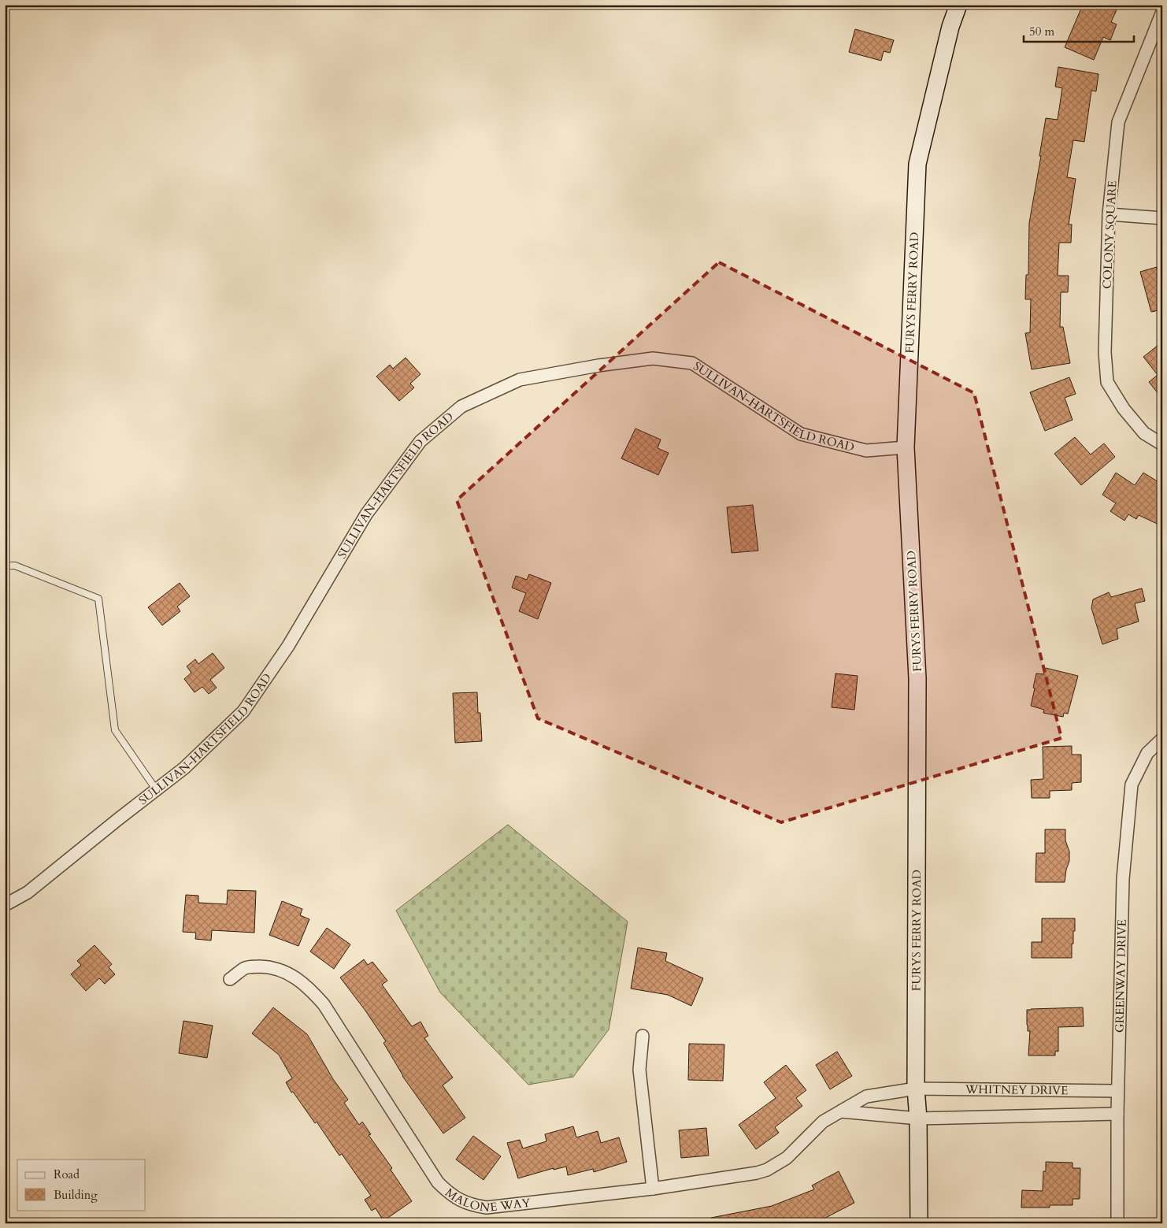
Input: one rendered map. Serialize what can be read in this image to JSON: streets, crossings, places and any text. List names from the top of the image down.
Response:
{
  "streets": {
    "main road": ["FURYS FERRY ROAD"],
    "street": [
      "COLONY SQUARE",
      "SULLIVAN-HARTSFIELD ROAD",
      "GREENWAY DRIVE",
      "WHITNEY DRIVE",
      "MALONE WAY"
    ]
  },
  "crossings": [
    ["FURYS FERRY ROAD", "SULLIVAN-HARTSFIELD ROAD"],
    ["FURYS FERRY ROAD", "WHITNEY DRIVE"],
    ["FURYS FERRY ROAD", "MALONE WAY"],
    ["GREENWAY DRIVE", "WHITNEY DRIVE"],
    ["WHITNEY DRIVE", "MALONE WAY"]
  ],
  "legend": ["Road", "Building"],
  "scale_bar": "50 m"
}
